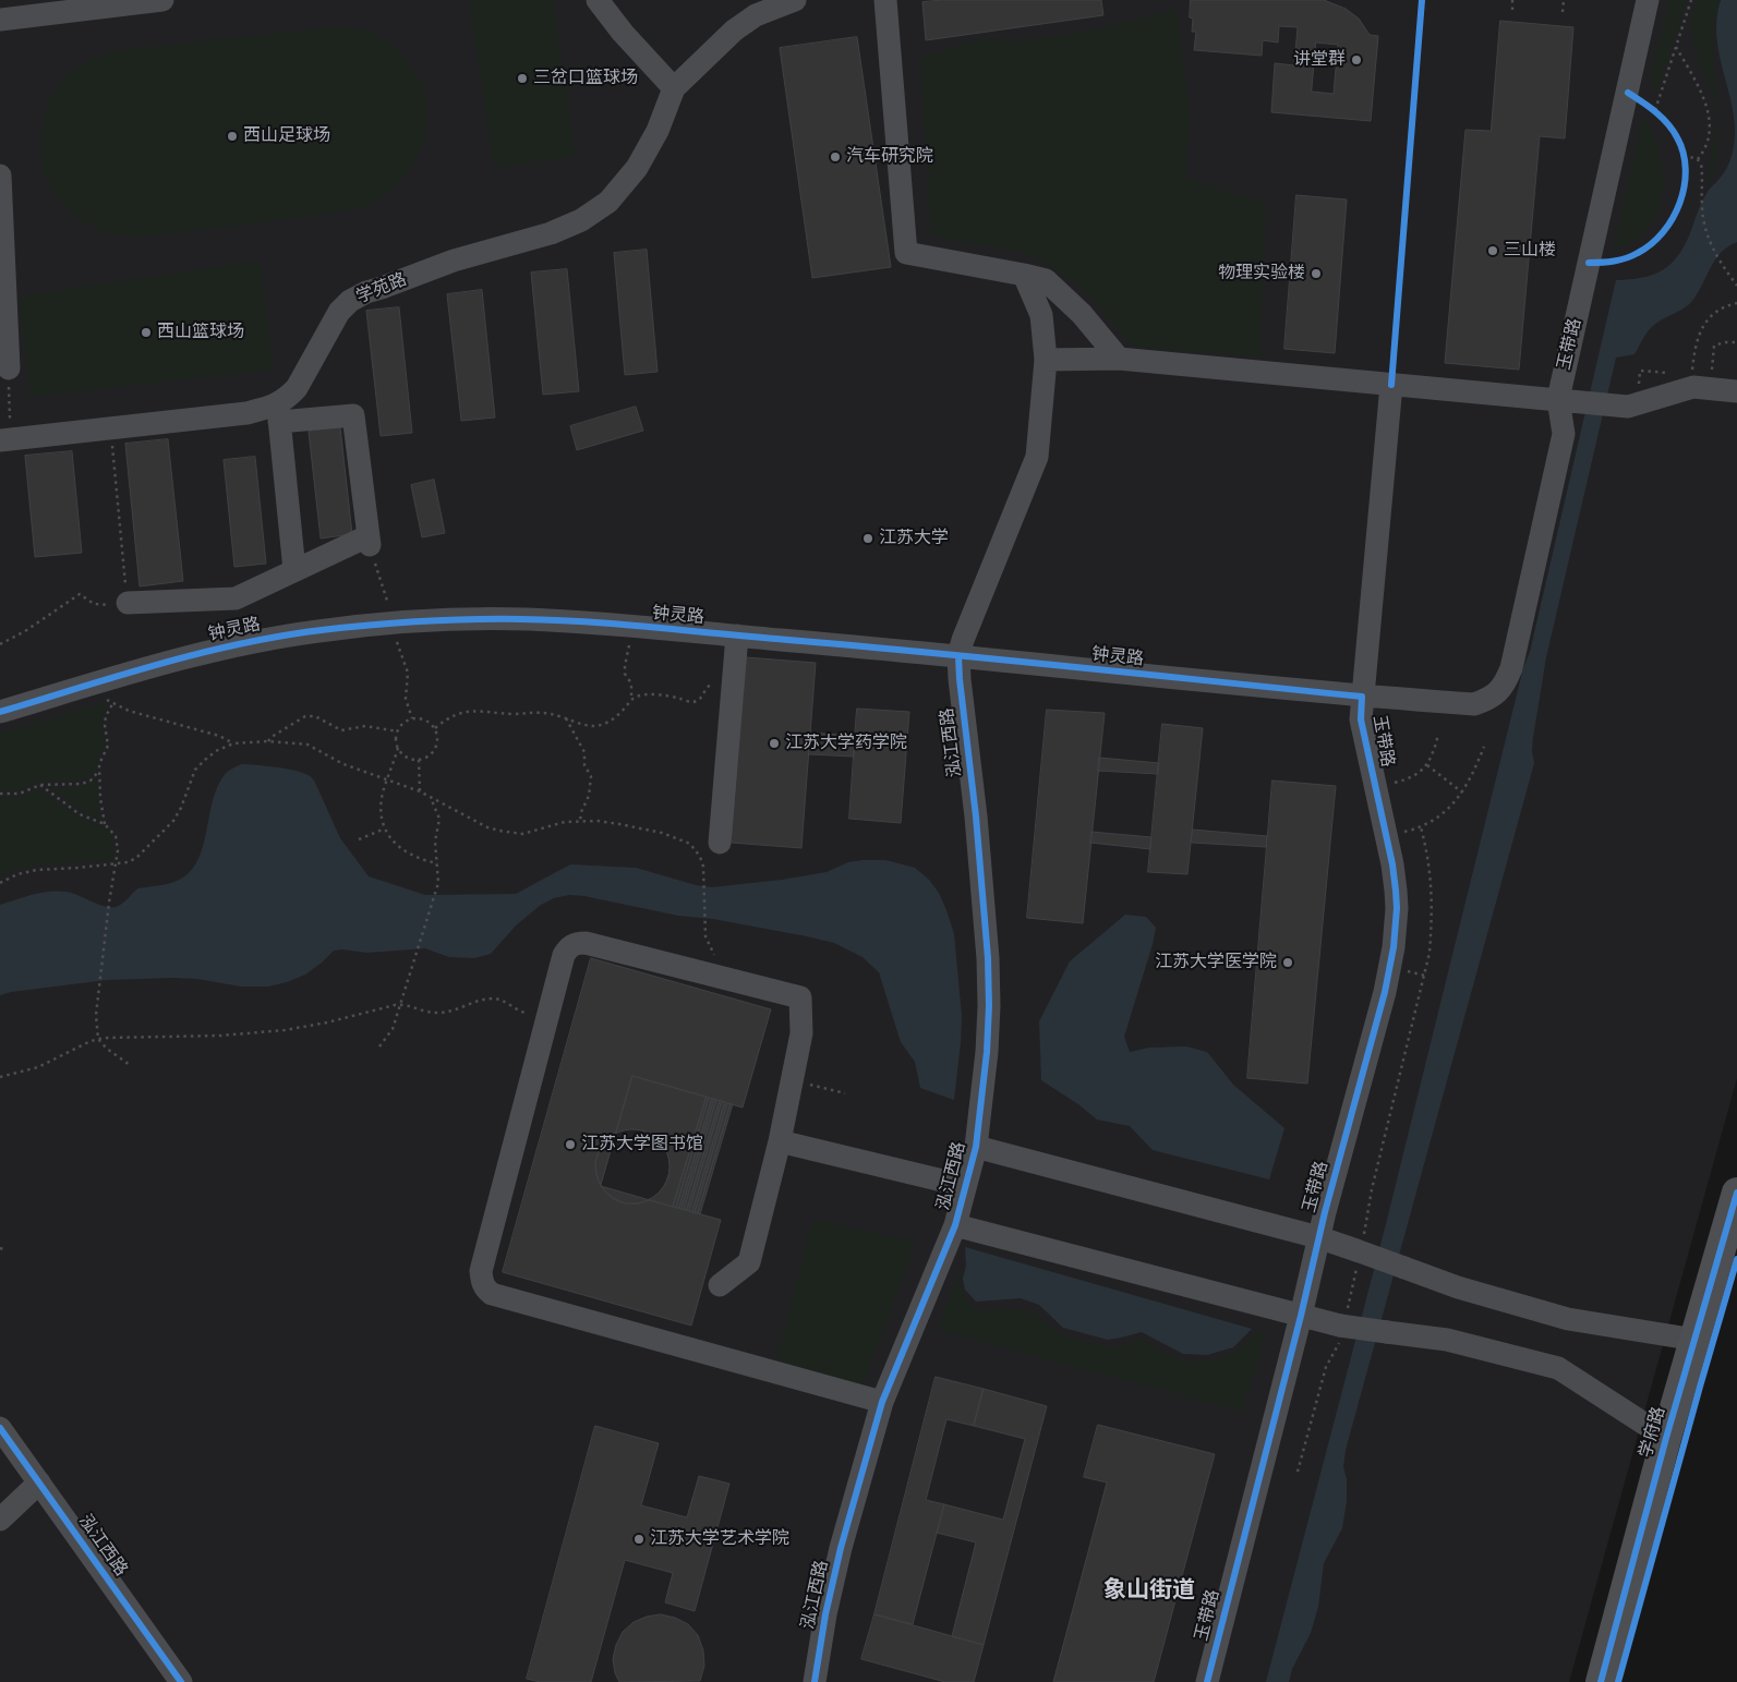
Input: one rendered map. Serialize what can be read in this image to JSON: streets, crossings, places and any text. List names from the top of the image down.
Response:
{
  "streets": {
    "main road": ["学府路"],
    "lane": [
      "学苑路",
      "玉带路",
      "钟灵路",
      "泓江西路"
    ]
  },
  "crossings": [
    ["玉带路", "钟灵路"],
    ["钟灵路", "泓江西路"]
  ],
  "districts": ["象山街道"],
  "places": [
    "讲堂群",
    "三岔口篮球场",
    "西山足球场",
    "汽车研究院",
    "三山楼",
    "物理实验楼",
    "西山篮球场",
    "江苏大学",
    "江苏大学药学院",
    "江苏大学医学院",
    "江苏大学图书馆",
    "江苏大学艺术学院"
  ]
}
